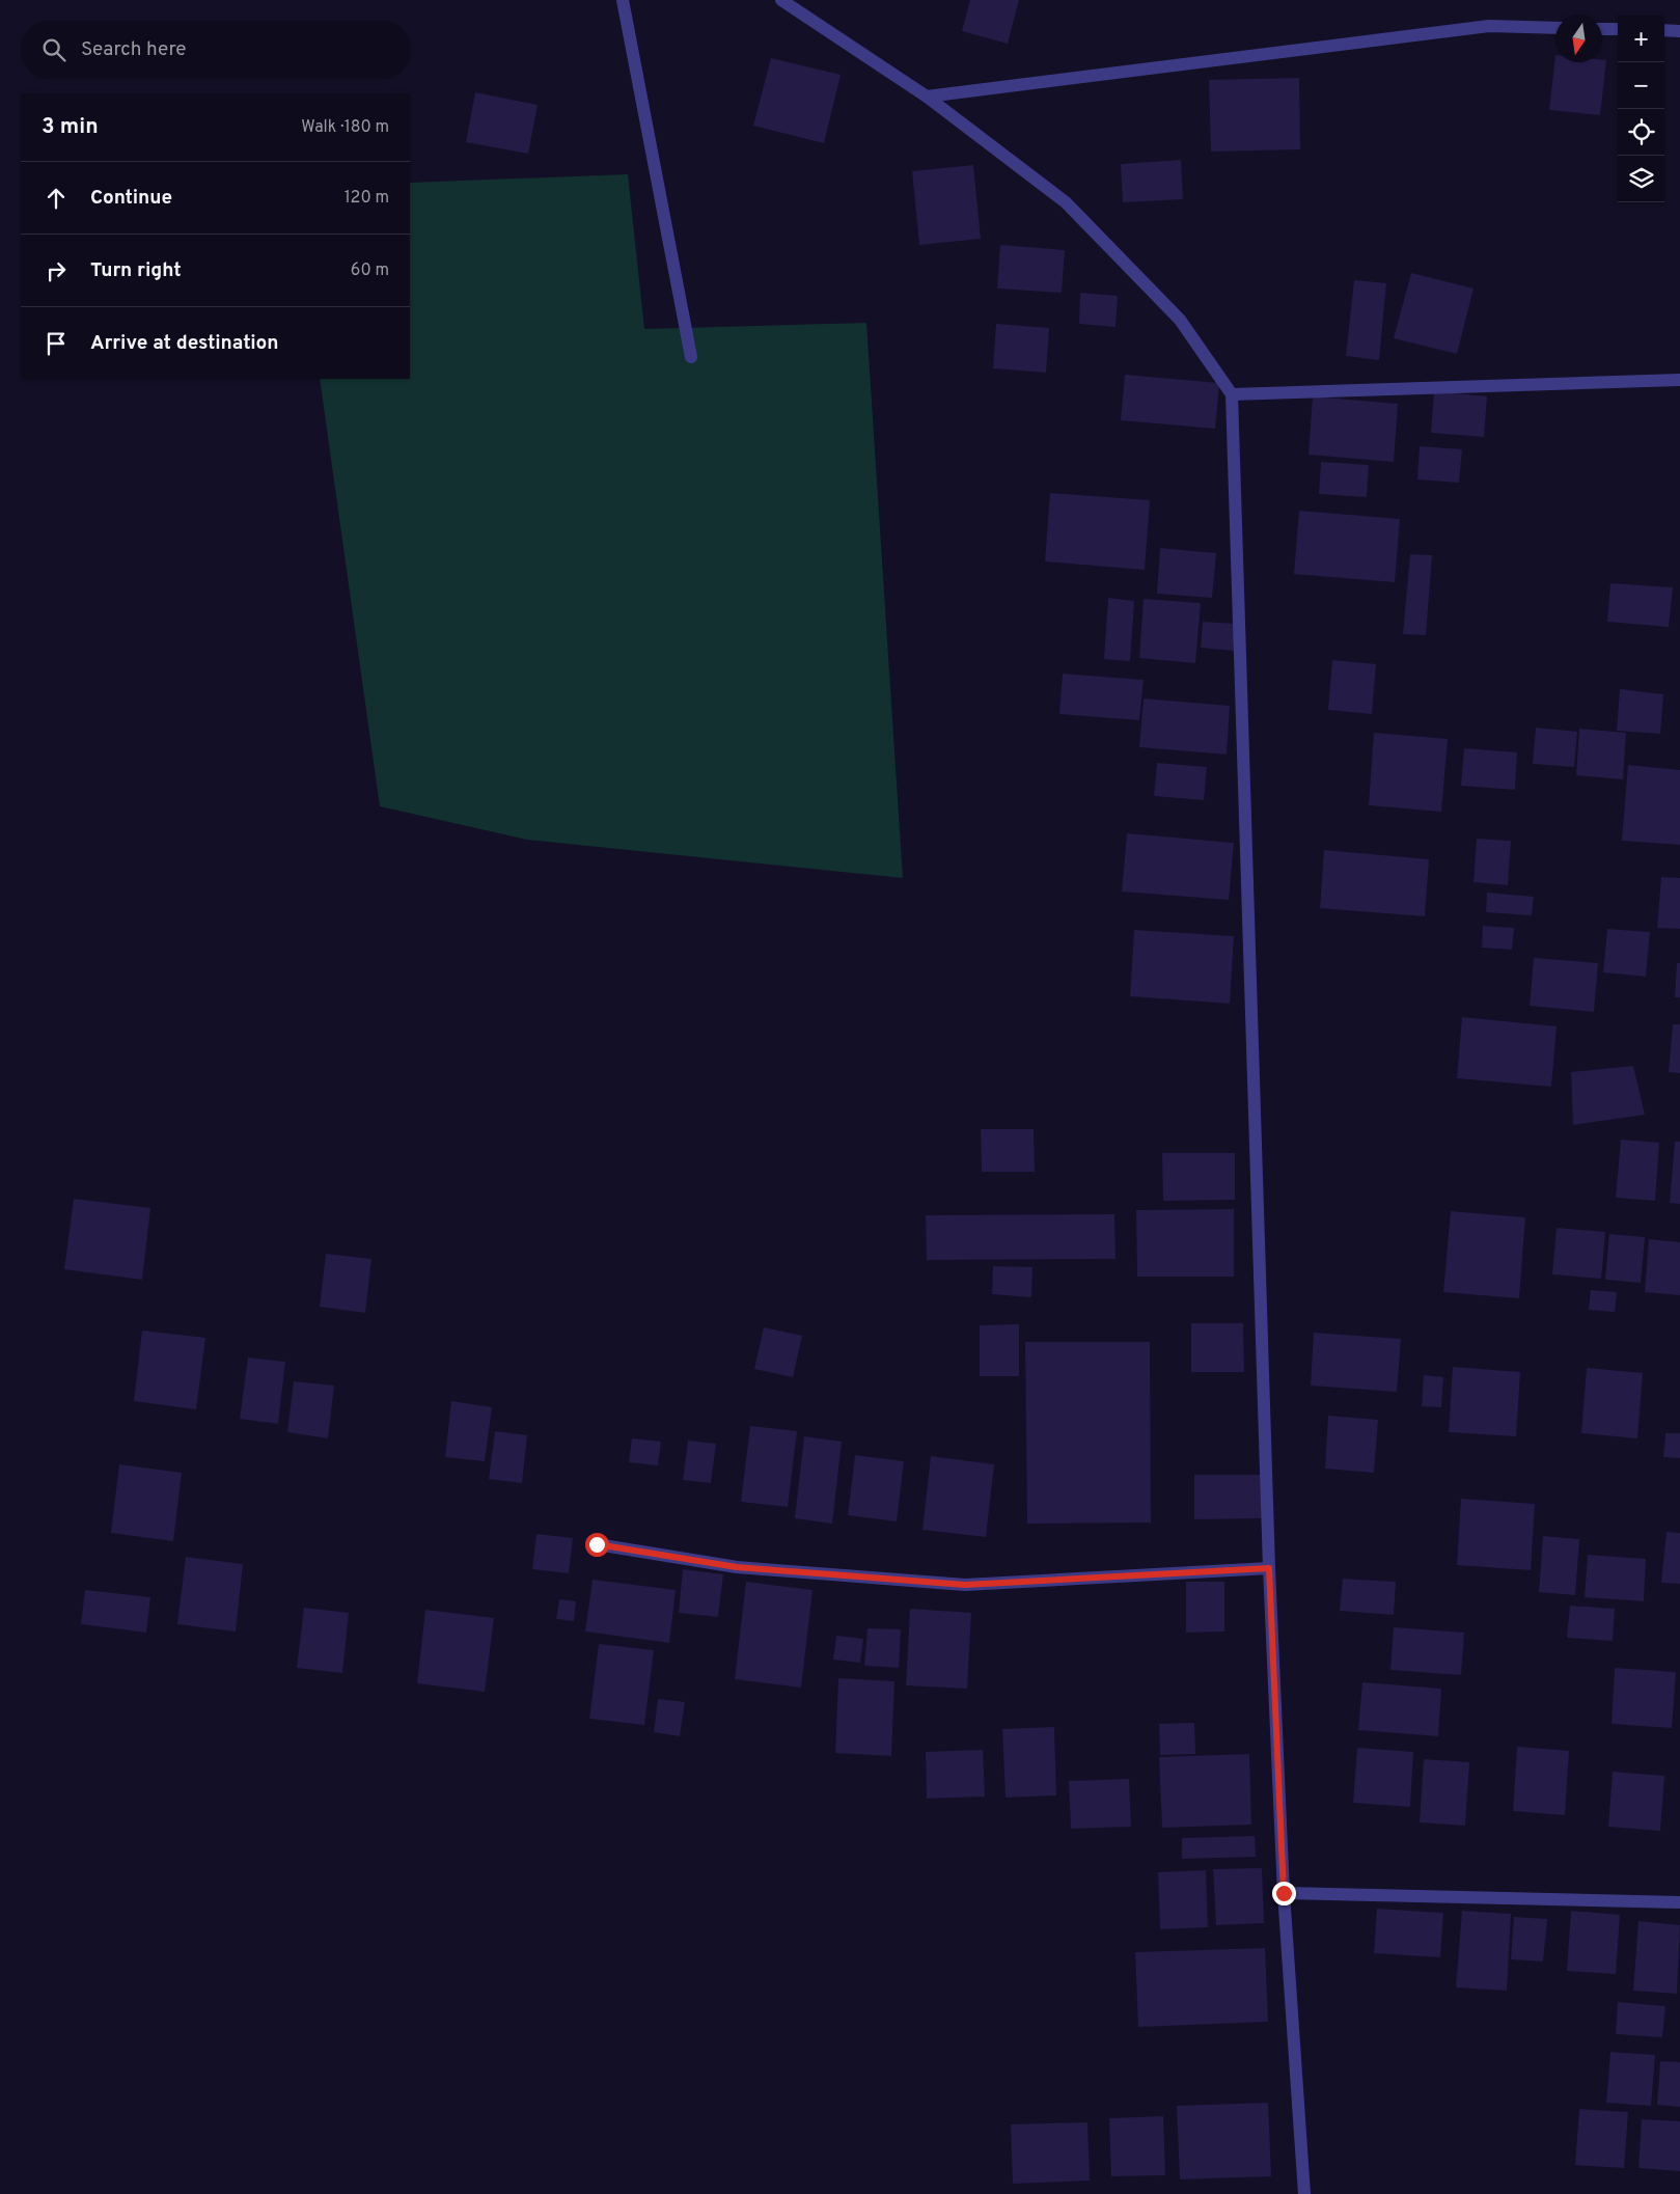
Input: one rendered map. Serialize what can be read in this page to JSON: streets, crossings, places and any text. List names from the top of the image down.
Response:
{
  "north": "bottom",
  "page": {
    "map_buttons": ["+", "−"],
    "search": "Search here",
    "heading": ["3 min", "Walk · 180 m"],
    "list": [
      ["Continue", "120 m"],
      ["Turn right", "60 m"],
      "Arrive at destination"
    ]
  }
}
